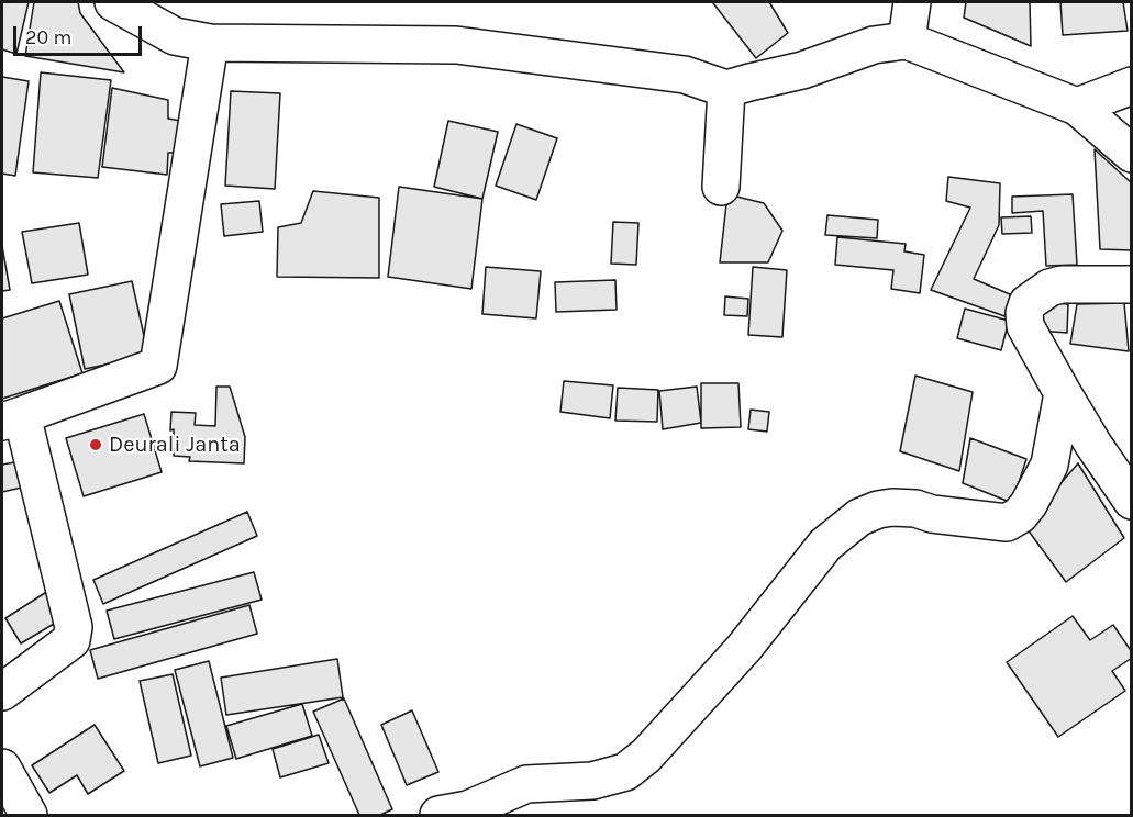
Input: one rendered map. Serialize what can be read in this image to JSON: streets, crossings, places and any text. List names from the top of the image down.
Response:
{
  "places": ["Deurali Janta"],
  "scale_bar": "20 m"
}
